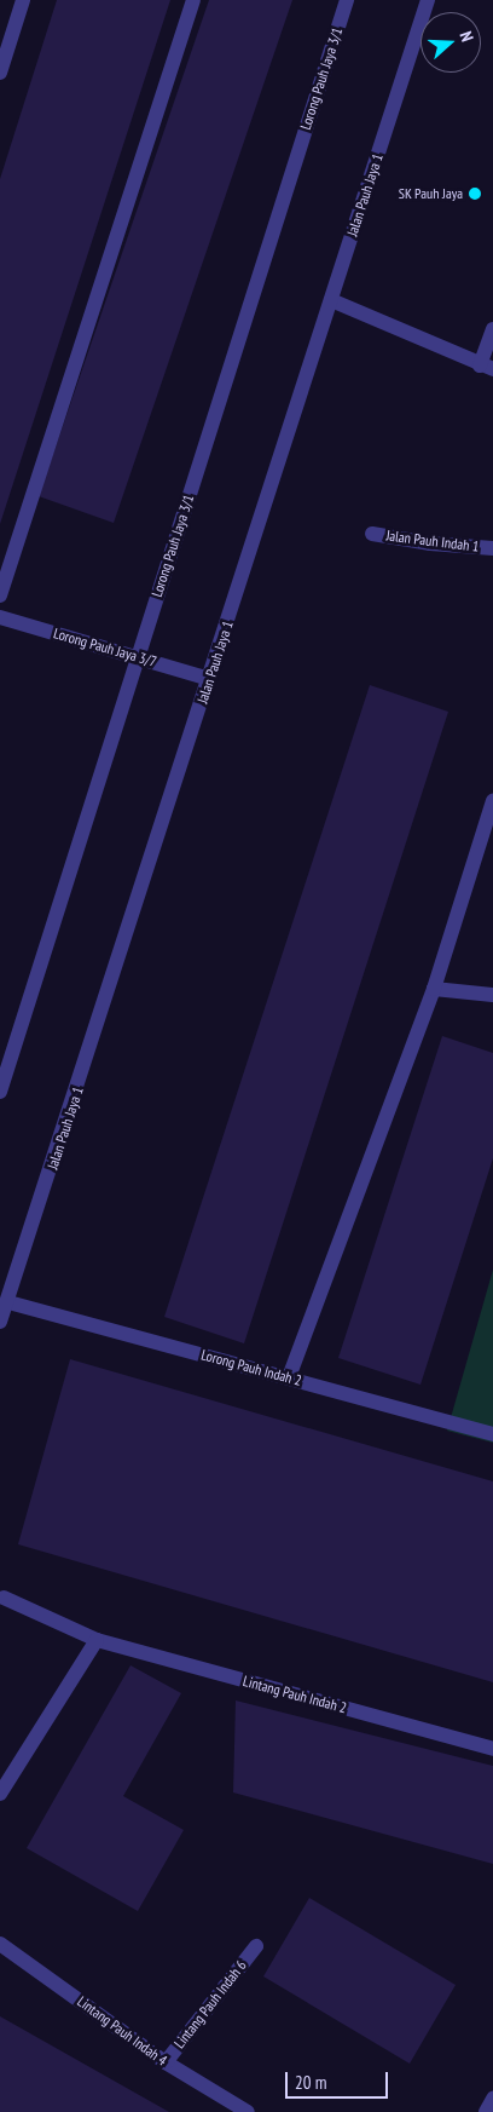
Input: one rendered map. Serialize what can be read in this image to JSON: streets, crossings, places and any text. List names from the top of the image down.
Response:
{
  "streets": {
    "street": [
      "Lorong Pauh Jaya 3/1",
      "Jalan Pauh Jaya 1",
      "Jalan Pauh Indah 1",
      "Lorong Pauh Jaya 3/7",
      "Lorong Pauh Indah 2",
      "Lintang Pauh Indah 2",
      "Lintang Pauh Indah 6",
      "Lintang Pauh Indah 4"
    ]
  },
  "crossings": [
    ["Lorong Pauh Jaya 3/1", "Lorong Pauh Jaya 3/7"],
    ["Jalan Pauh Jaya 1", "Lorong Pauh Jaya 3/7"],
    ["Jalan Pauh Jaya 1", "Lorong Pauh Indah 2"],
    ["Lintang Pauh Indah 6", "Lintang Pauh Indah 4"]
  ],
  "places": ["SK Pauh Jaya"],
  "scale_bar": "20 m",
  "north": "right"
}
